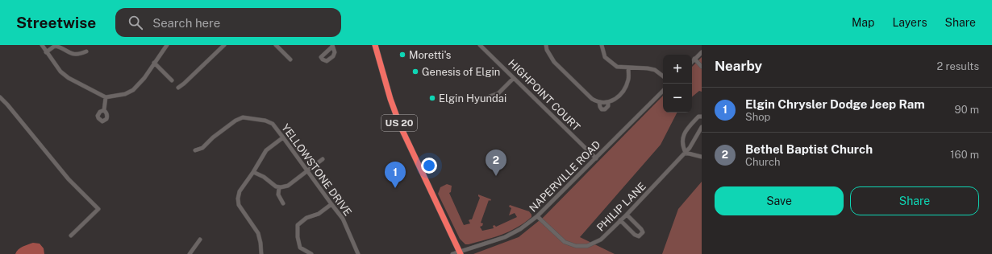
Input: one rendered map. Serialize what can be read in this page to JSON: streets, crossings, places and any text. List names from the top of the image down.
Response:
{
  "streets": {
    "highway": ["US 20"],
    "street": [
      "HIGHPOINT COURT",
      "YELLOWSTONE DRIVE",
      "NAPERVILLE ROAD",
      "PHILIP LANE"
    ]
  },
  "crossings": [
    ["HIGHPOINT COURT", "NAPERVILLE ROAD"],
    ["US 20", "NAPERVILLE ROAD"],
    ["NAPERVILLE ROAD", "PHILIP LANE"]
  ],
  "places": ["Moretti's", "Genesis of Elgin", "Elgin Hyundai"],
  "page": {
    "header": "Streetwise",
    "search": "Search here",
    "nav": ["Map", "Layers", "Share"],
    "heading": ["Nearby", "2 results"],
    "map_buttons": ["+", "−"],
    "list": [
      {
        "mark": "1",
        "name": "Elgin Chrysler Dodge Jeep Ram",
        "note": "Shop",
        "value": "90 m"
      },
      {
        "mark": "2",
        "name": "Bethel Baptist Church",
        "note": "Church",
        "value": "160 m"
      }
    ],
    "pins": ["2", "1"],
    "buttons": ["Save", "Share"]
  }
}
